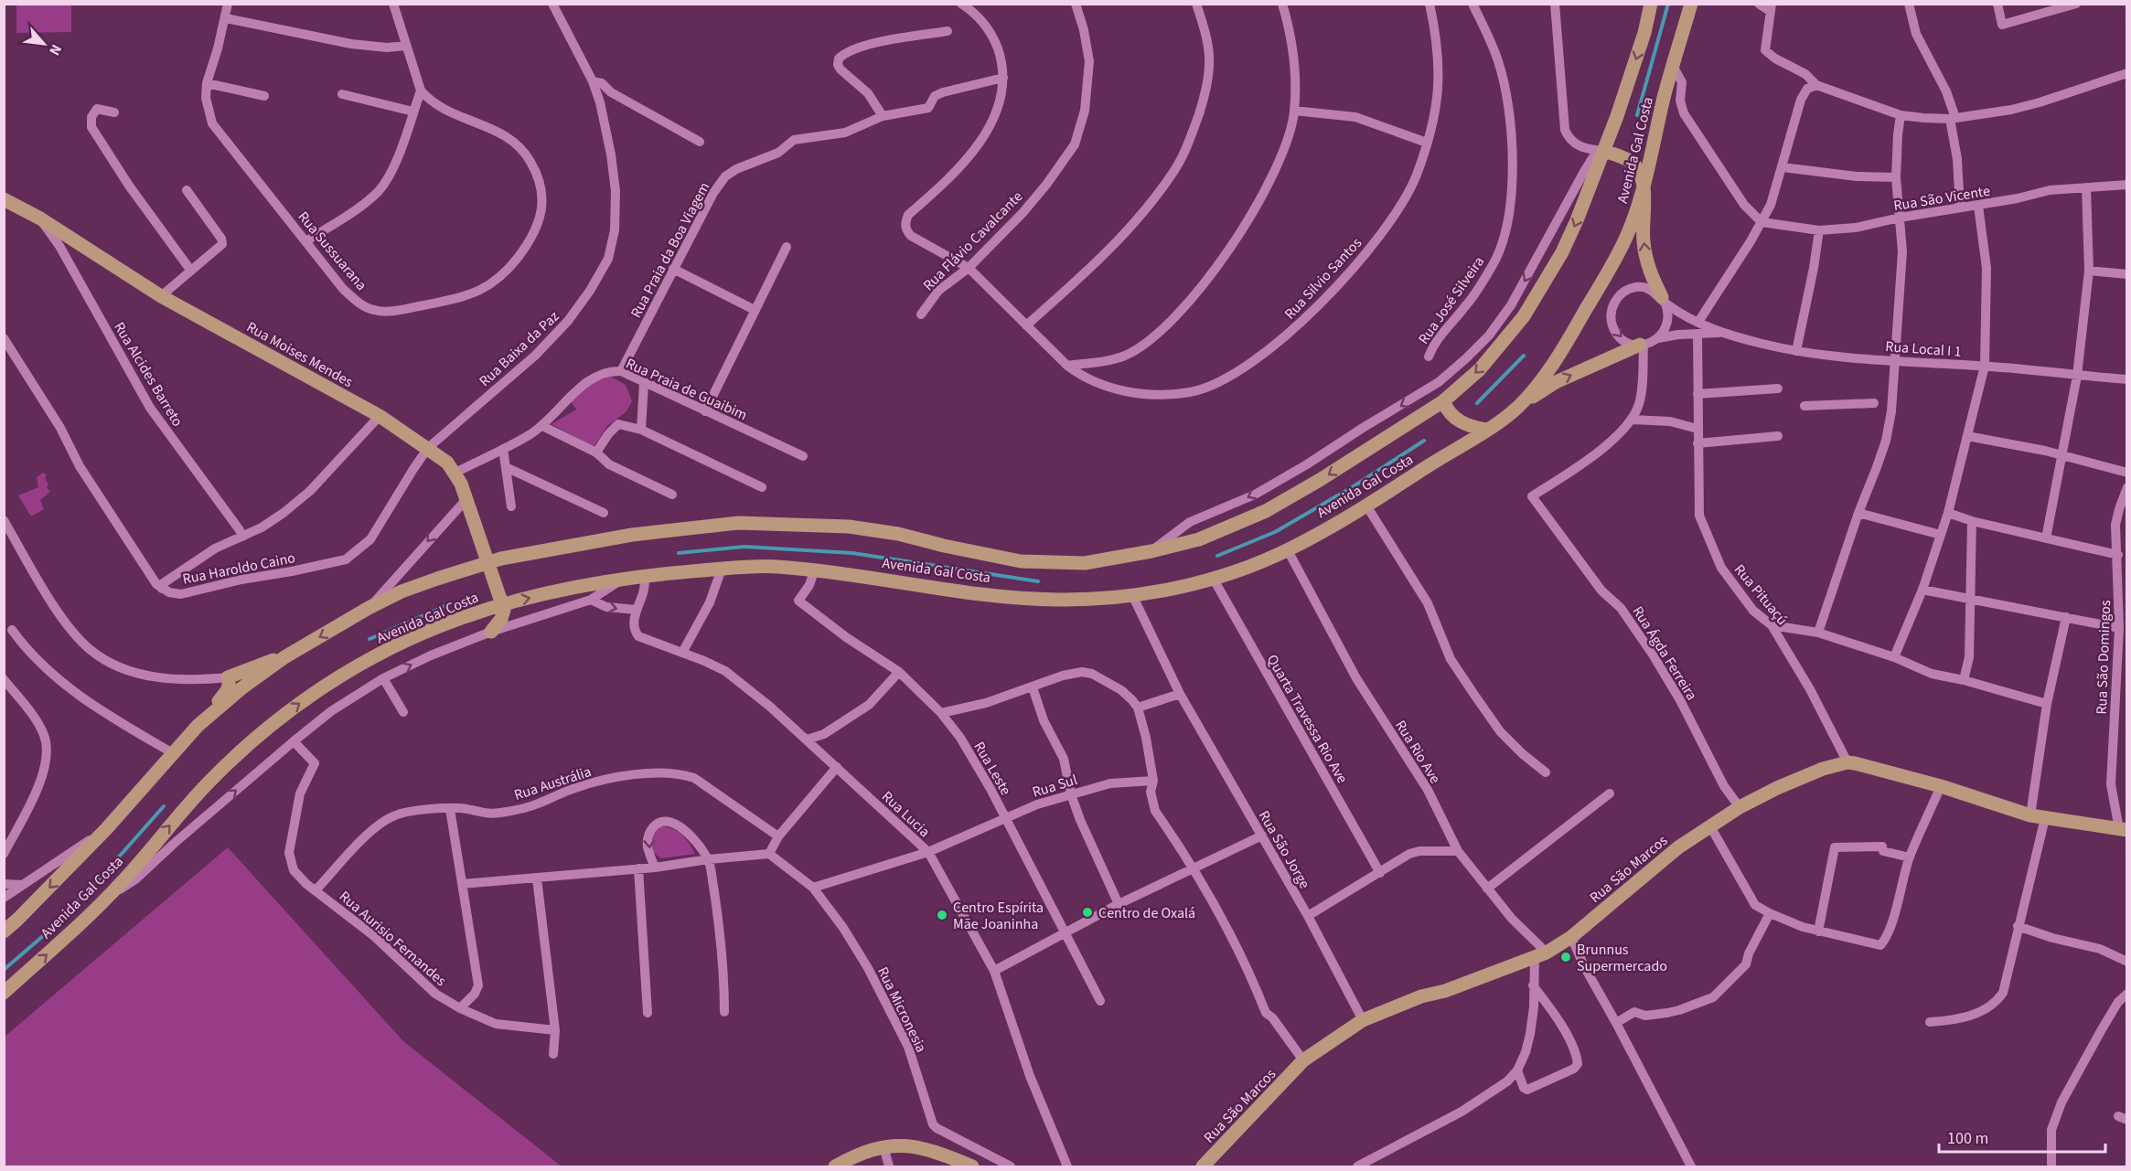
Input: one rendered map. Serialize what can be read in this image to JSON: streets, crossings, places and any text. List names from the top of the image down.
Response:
{
  "streets": {
    "main road": ["Avenida Gal Costa", "Rua Moises Mendes", "Rua São Marcos"],
    "street": [
      "Rua São Vicente",
      "Rua Flávio Cavalcante",
      "Rua Praia da Boa Viagem",
      "Rua Sussuarana",
      "Rua Silvio Santos",
      "Rua José Silveira",
      "Rua Baixa da Paz",
      "Rua Local I 1",
      "Rua Alcides Barreto",
      "Rua Praia de Guaibim",
      "Rua Haroldo Caino",
      "Rua Pituaçú",
      "Rua Ágda Ferreira",
      "Rua São Domingos",
      "Quarta Travessa Rio Ave",
      "Rua Rio Ave",
      "Rua Leste",
      "Rua Austrália",
      "Rua Sul",
      "Rua Lucia",
      "Rua São Jorge",
      "Rua Aurisio Fernandes",
      "Rua Micronesia"
    ]
  },
  "crossings": [
    ["Avenida Gal Costa", "Rua Moises Mendes"],
    ["Avenida Gal Costa", "Quarta Travessa Rio Ave"],
    ["Avenida Gal Costa", "Rua Rio Ave"],
    ["Avenida Gal Costa", "Rua Leste"],
    ["Avenida Gal Costa", "Rua Lucia"],
    ["Avenida Gal Costa", "Rua São Jorge"],
    ["Rua Flávio Cavalcante", "Rua Silvio Santos"],
    ["Rua Praia da Boa Viagem", "Rua Silvio Santos"],
    ["Rua Praia da Boa Viagem", "Rua Praia de Guaibim"],
    ["Rua Baixa da Paz", "Rua Moises Mendes"],
    ["Rua Baixa da Paz", "Rua Haroldo Caino"],
    ["Rua Local I 1", "Rua Pituaçú"],
    ["Rua Moises Mendes", "Rua Alcides Barreto"],
    ["Rua Moises Mendes", "Rua Praia de Guaibim"],
    ["Rua Moises Mendes", "Rua Haroldo Caino"],
    ["Rua Pituaçú", "Rua São Marcos"],
    ["Rua Ágda Ferreira", "Rua São Marcos"],
    ["Rua São Domingos", "Rua São Marcos"],
    ["Rua Rio Ave", "Rua São Marcos"],
    ["Rua Leste", "Rua Sul"],
    ["Rua Austrália", "Rua Aurisio Fernandes"],
    ["Rua Sul", "Rua Lucia"],
    ["Rua Sul", "Rua Micronesia"],
    ["Rua São Jorge", "Rua São Marcos"]
  ],
  "places": ["Centro de Oxalá", "Centro Espírita Mãe Joaninha", "Brunnus Supermercado"],
  "scale_bar": "100 m",
  "north": "bottom right"
}
